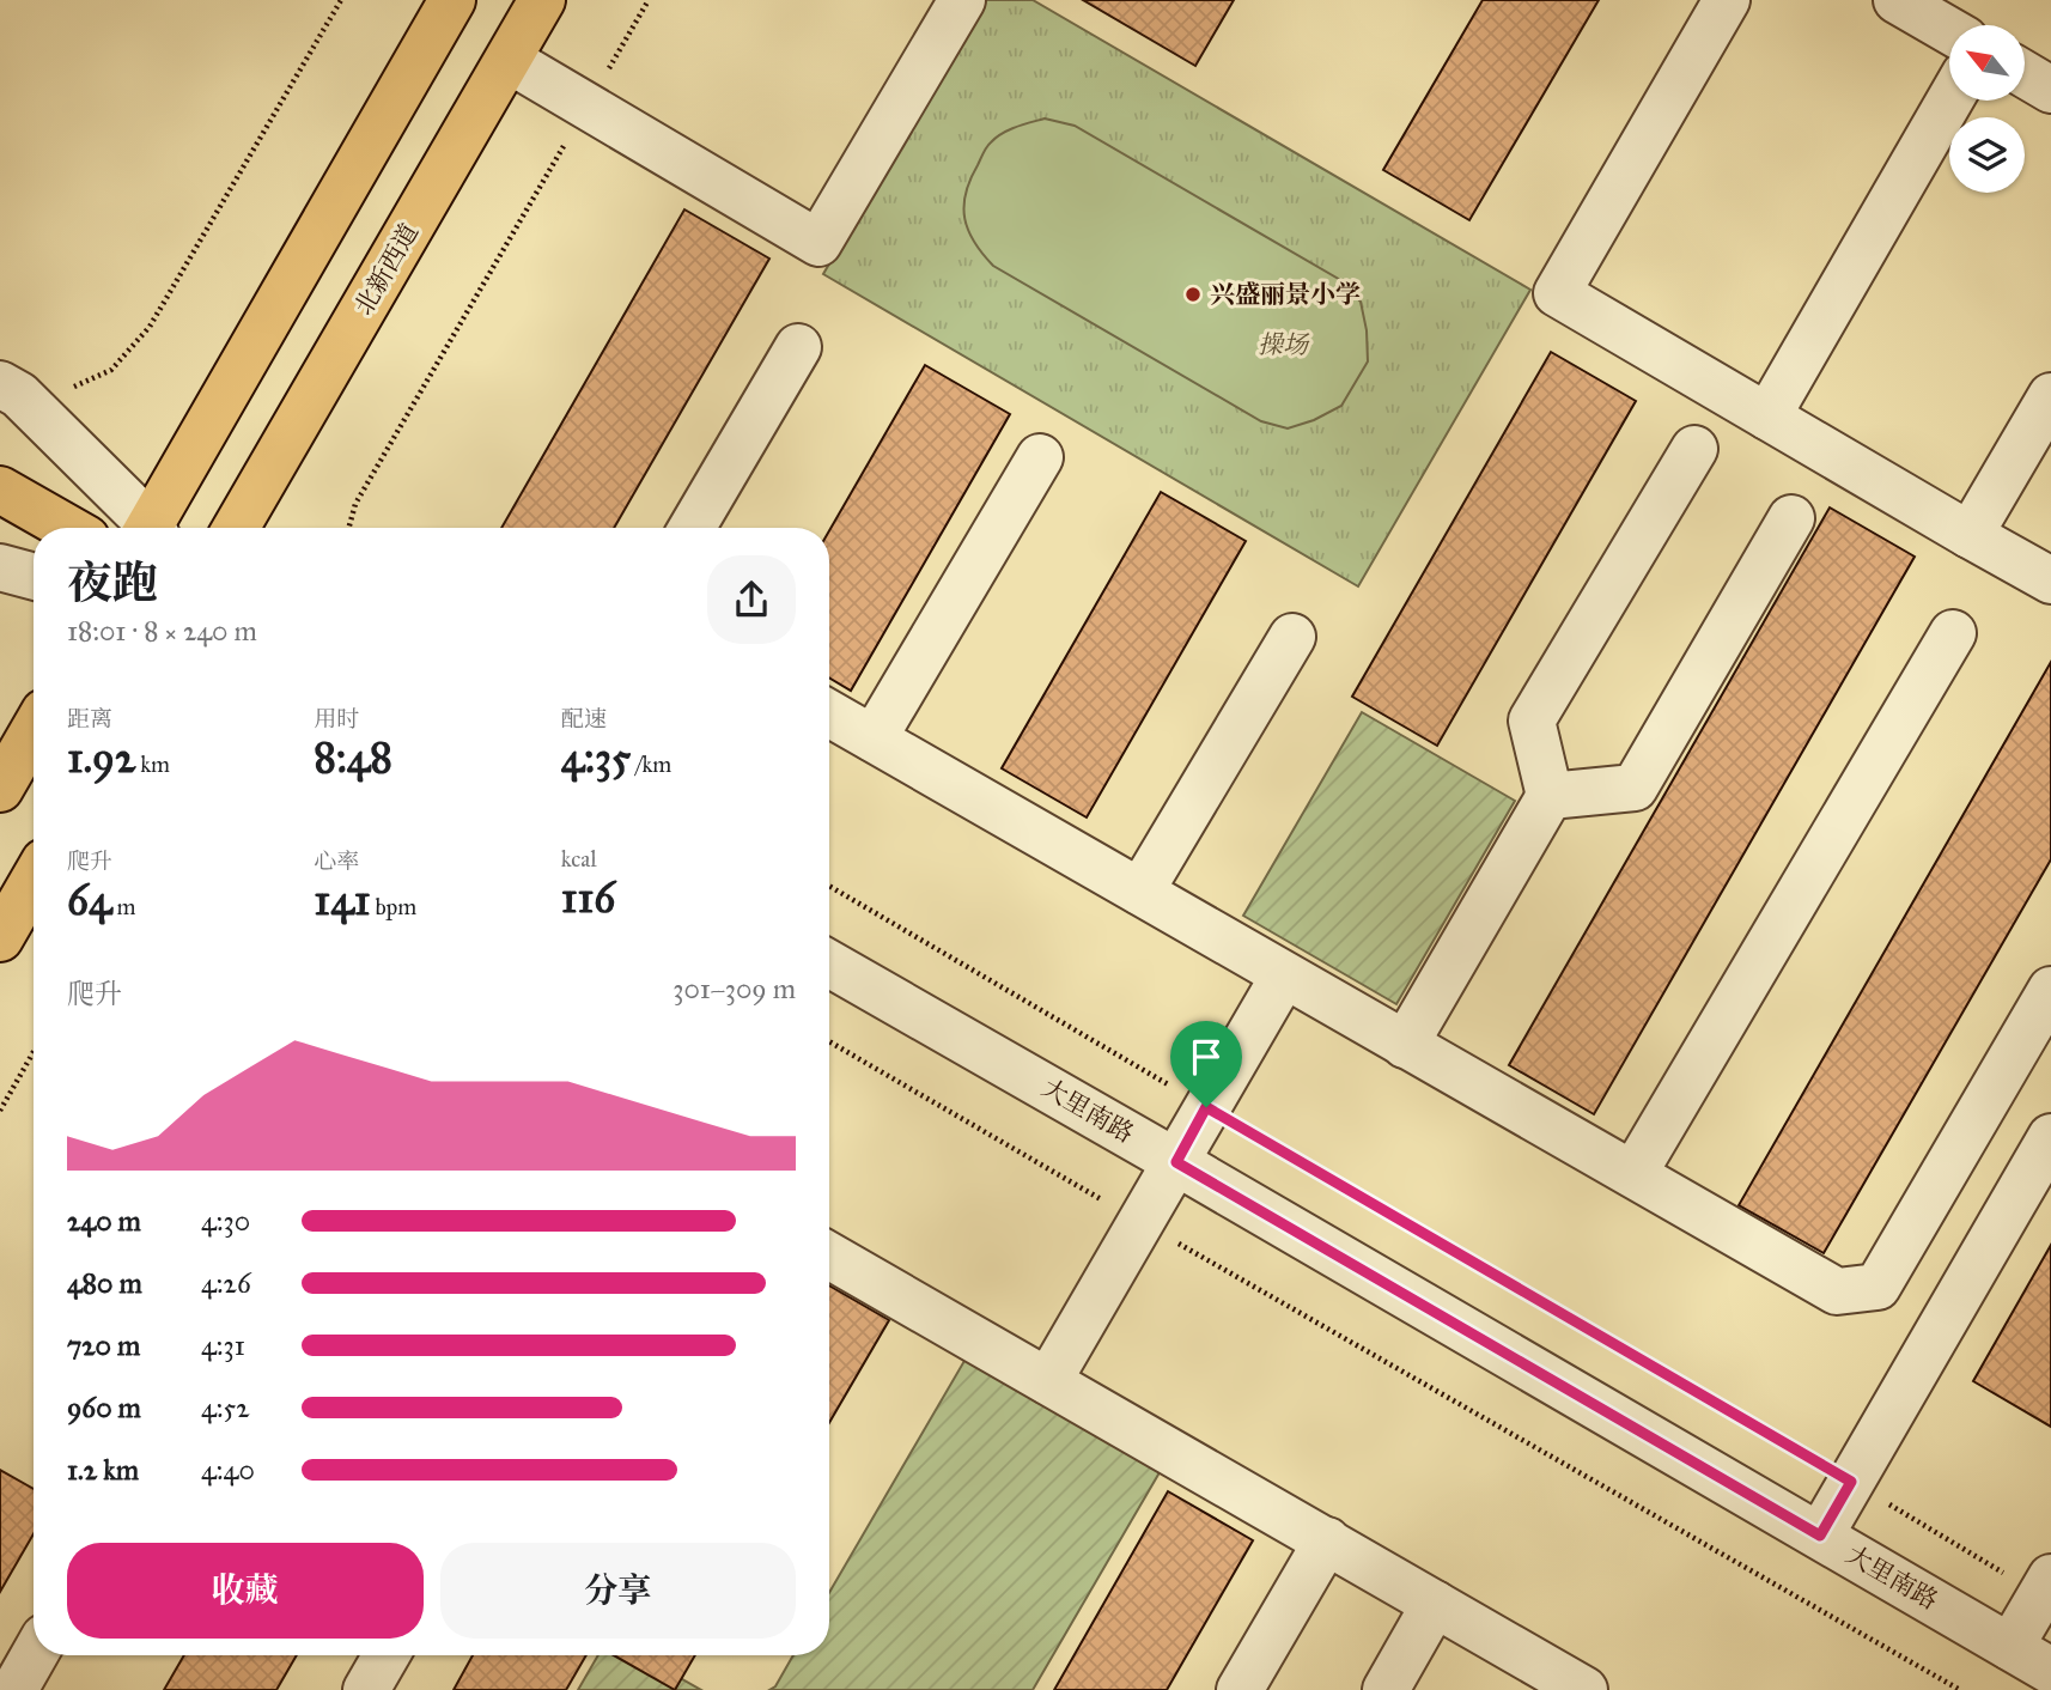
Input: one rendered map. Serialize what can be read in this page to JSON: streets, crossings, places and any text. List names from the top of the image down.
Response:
{
  "streets": {
    "main road": ["北新西道"],
    "street": ["大里南路"]
  },
  "parks": ["操场"],
  "places": ["兴盛丽景小学"],
  "north": "top left",
  "page": {
    "heading": ["夜跑", "18:01 · 8 × 240 m"],
    "stats": [
      ["距离", "1.92 km"],
      ["用时", "8:48"],
      ["配速", "4:35 /km"],
      ["爬升", "64 m"],
      ["心率", "141 bpm"],
      ["kcal", "116"]
    ],
    "chart": ["爬升", "301–309 m"],
    "list": [
      {
        "name": "240 m",
        "note": "4:30"
      },
      {
        "name": "480 m",
        "note": "4:26"
      },
      {
        "name": "720 m",
        "note": "4:31"
      },
      {
        "name": "960 m",
        "note": "4:52"
      },
      {
        "name": "1.2 km",
        "note": "4:40"
      }
    ],
    "buttons": ["收藏", "分享"]
  }
}
